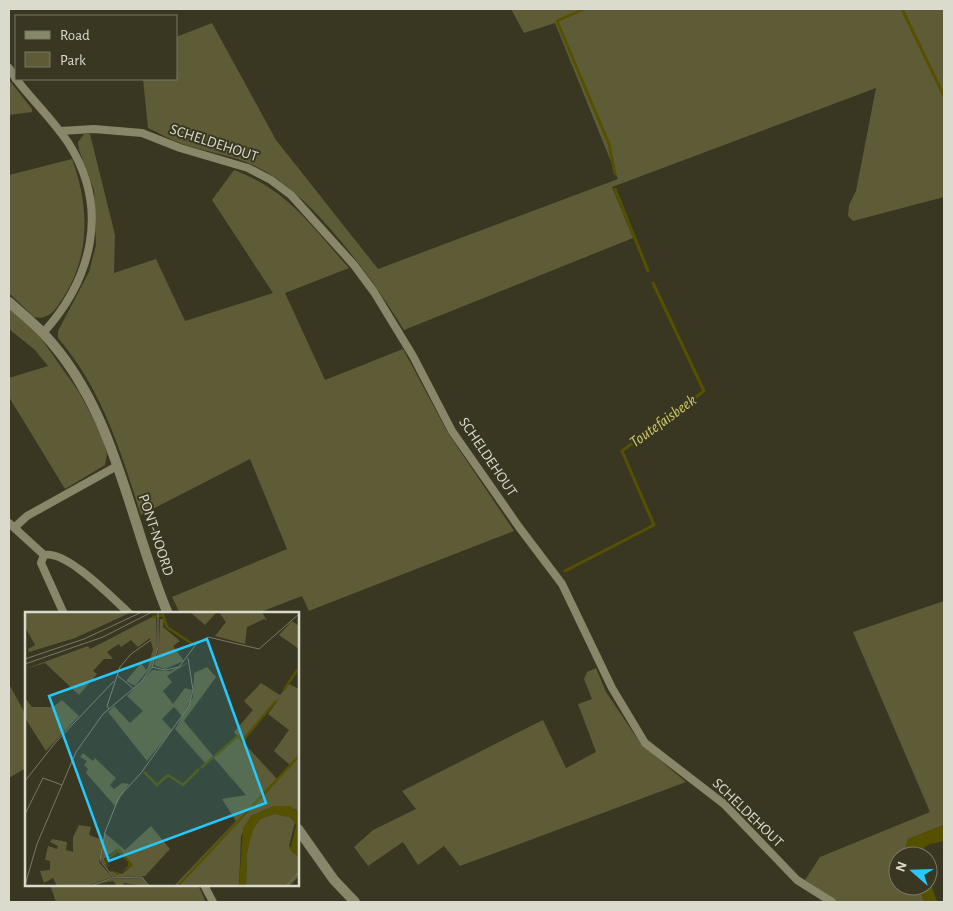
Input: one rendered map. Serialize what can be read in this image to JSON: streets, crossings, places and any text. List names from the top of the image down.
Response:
{
  "streets": {
    "street": ["SCHELDEHOUT", "PONT-NOORD"]
  },
  "water": ["Toutefaisbeek"],
  "legend": ["Road", "Park"],
  "north": "left"
}
